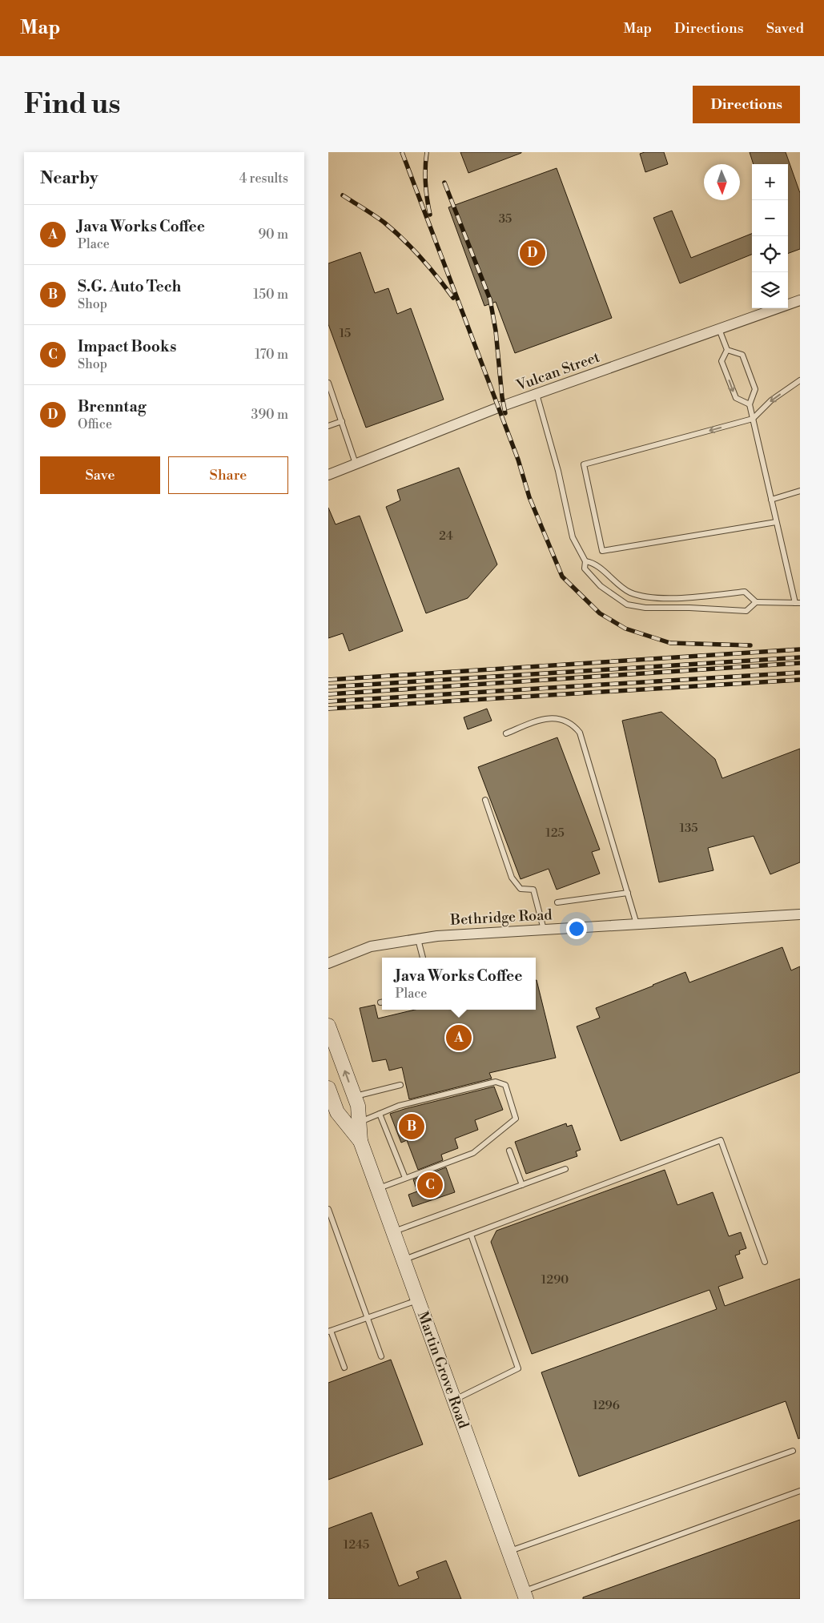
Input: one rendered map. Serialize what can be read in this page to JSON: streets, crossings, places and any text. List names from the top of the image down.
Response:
{
  "streets": {
    "main road": ["Martin Grove Road"],
    "street": ["Vulcan Street", "Bethridge Road"]
  },
  "house_numbers": [
    "35",
    "15",
    "24",
    "135",
    "125",
    "1290",
    "1296",
    "1245"
  ],
  "north": "bottom",
  "page": {
    "header": "Map",
    "nav": ["Map", "Directions", "Saved"],
    "buttons": [
      "Directions",
      ["Save", "Share"]
    ],
    "title": "Find us",
    "heading": ["Nearby", "4 results"],
    "map_buttons": ["+", "−"],
    "list": [
      {
        "mark": "A",
        "name": "Java Works Coffee",
        "note": "Place",
        "value": "90 m"
      },
      {
        "mark": "B",
        "name": "S.G. Auto Tech",
        "note": "Shop",
        "value": "150 m"
      },
      {
        "mark": "C",
        "name": "Impact Books",
        "note": "Shop",
        "value": "170 m"
      },
      {
        "mark": "D",
        "name": "Brenntag",
        "note": "Office",
        "value": "390 m"
      }
    ],
    "pins": [
      "D",
      "A",
      "B",
      "C"
    ],
    "popup": ["Java Works Coffee", "Place"]
  }
}
